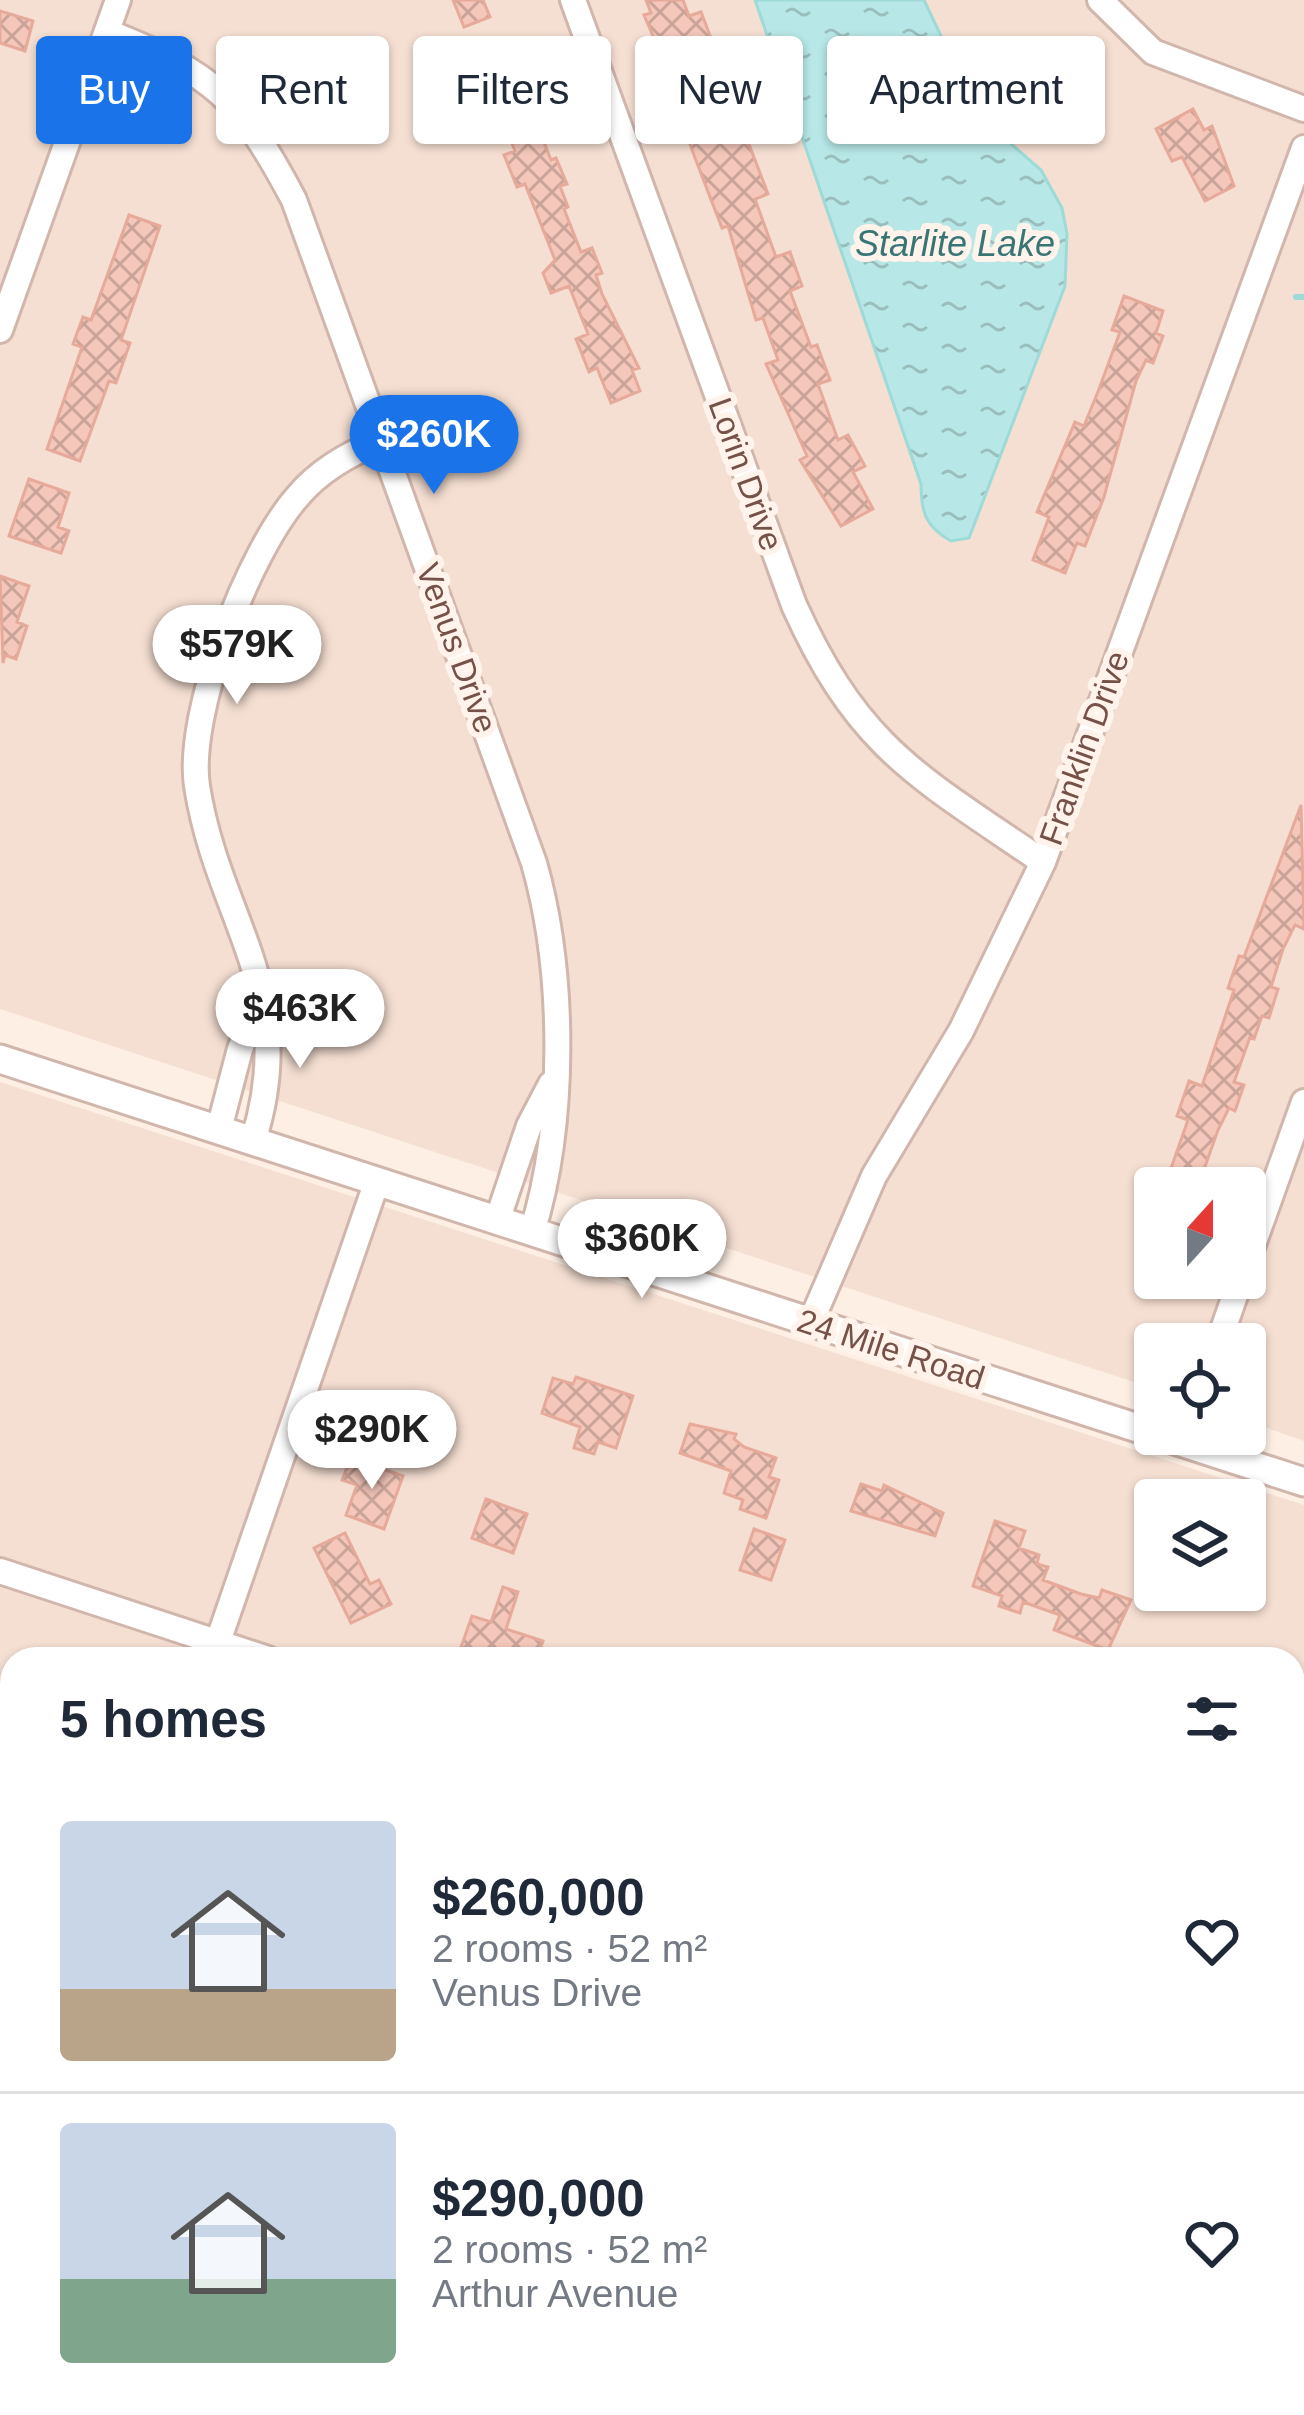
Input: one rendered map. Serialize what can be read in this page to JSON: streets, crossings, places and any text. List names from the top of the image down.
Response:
{
  "streets": {
    "street": [
      "Lorin Drive",
      "Venus Drive",
      "Franklin Drive",
      "24 Mile Road"
    ]
  },
  "crossings": [
    ["Lorin Drive", "Franklin Drive"],
    ["Venus Drive", "24 Mile Road"],
    ["Franklin Drive", "24 Mile Road"]
  ],
  "water": ["Starlite Lake"],
  "north": "top",
  "page": {
    "chip": [
      "Buy",
      "Rent",
      "Filters",
      "New",
      "Apartment"
    ],
    "price": [
      "$260K",
      "$579K",
      "$463K",
      "$360K",
      "$290K"
    ],
    "heading": "5 homes",
    "list": [
      {
        "name": "$260,000",
        "note": "2 rooms · 52 m² · Venus Drive"
      },
      {
        "name": "$290,000",
        "note": "2 rooms · 52 m² · Arthur Avenue"
      }
    ]
  }
}
